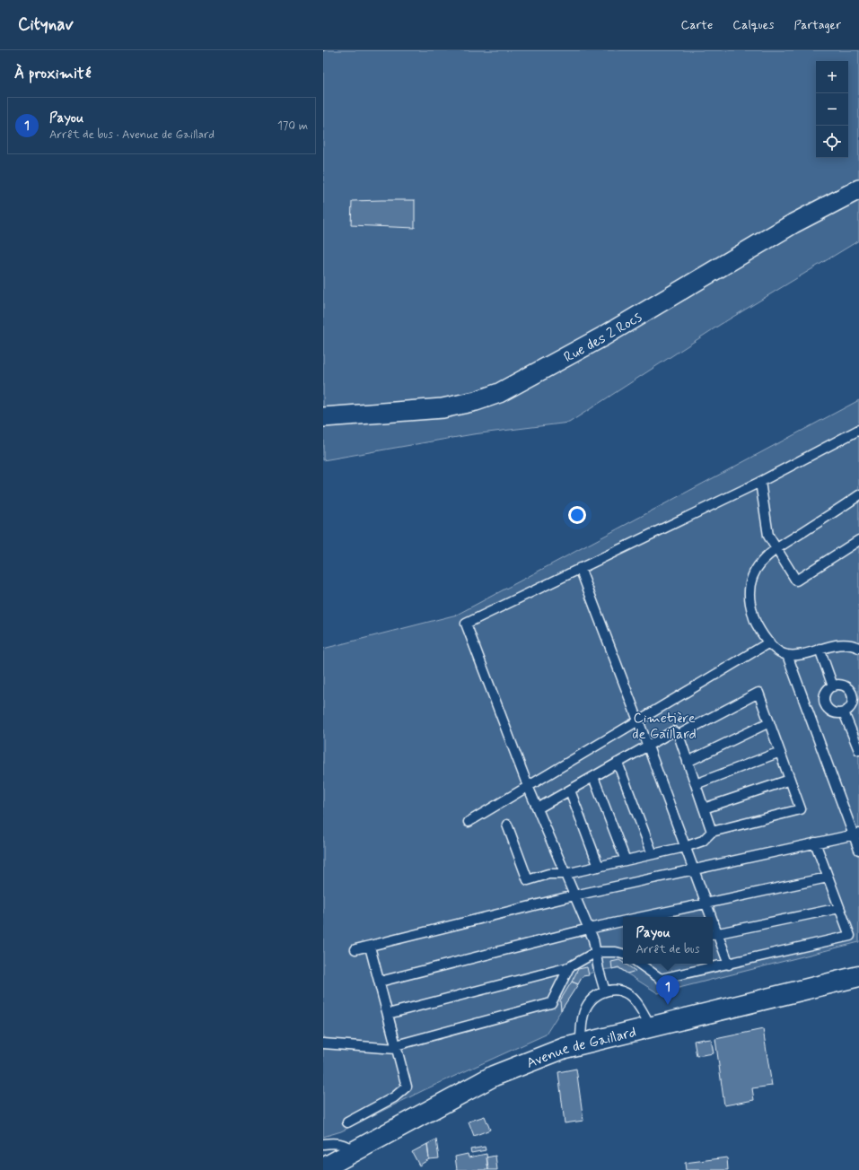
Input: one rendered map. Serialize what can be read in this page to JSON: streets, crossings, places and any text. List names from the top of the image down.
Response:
{
  "streets": {
    "street": ["Rue des 2 Rocs", "Avenue de Gaillard"]
  },
  "parks": ["Cimetière de Gaillard"],
  "page": {
    "header": "Citynav",
    "nav": ["Carte", "Calques", "Partager"],
    "heading": "À proximité",
    "map_buttons": ["+", "−"],
    "list": [
      {
        "mark": "1",
        "name": "Payou",
        "note": "Arrêt de bus · Avenue de Gaillard",
        "value": "170 m"
      }
    ],
    "popup": ["Payou", "Arrêt de bus"],
    "pins": "1"
  }
}
